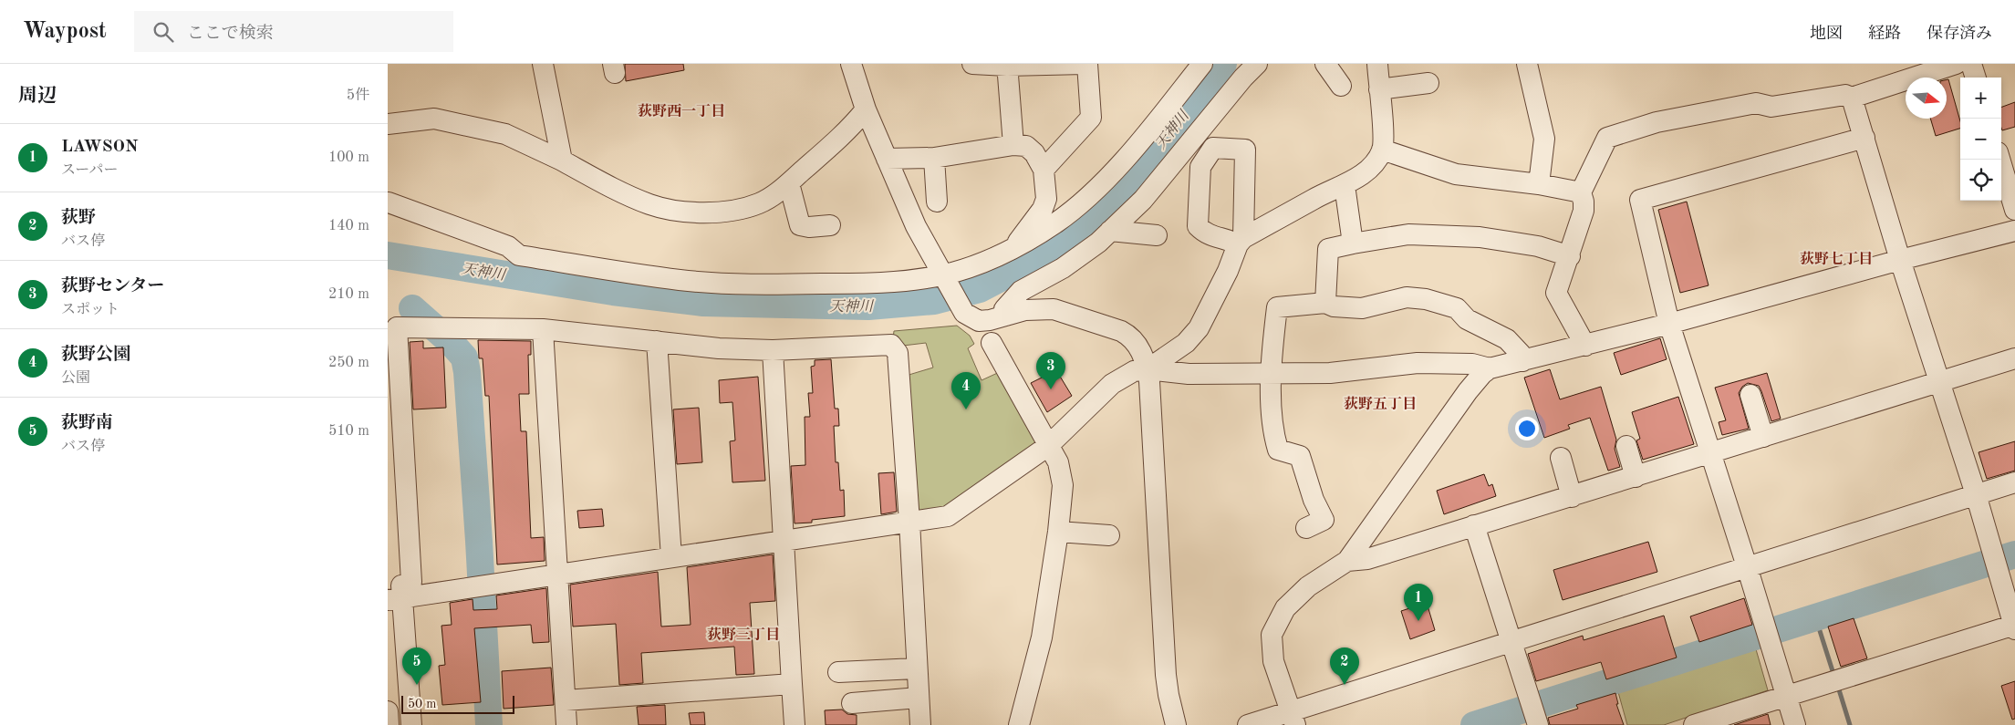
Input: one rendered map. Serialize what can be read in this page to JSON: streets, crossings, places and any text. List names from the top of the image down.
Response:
{
  "districts": [
    "荻野西一丁目",
    "荻野七丁目",
    "荻野五丁目",
    "荻野三丁目"
  ],
  "water": ["天神川"],
  "scale_bar": "50 m",
  "north": "right",
  "page": {
    "header": "Waypost",
    "search": "ここで検索",
    "nav": ["地図", "経路", "保存済み"],
    "heading": ["周辺", "5件"],
    "map_buttons": ["+", "−"],
    "list": [
      {
        "mark": "1",
        "name": "LAWSON",
        "note": "スーパー",
        "value": "100 m"
      },
      {
        "mark": "2",
        "name": "荻野",
        "note": "バス停",
        "value": "140 m"
      },
      {
        "mark": "3",
        "name": "荻野センター",
        "note": "スポット",
        "value": "210 m"
      },
      {
        "mark": "4",
        "name": "荻野公園",
        "note": "公園",
        "value": "250 m"
      },
      {
        "mark": "5",
        "name": "荻野南",
        "note": "バス停",
        "value": "510 m"
      }
    ],
    "pins": [
      "3",
      "4",
      "1",
      "2",
      "5"
    ],
    "scale": "50 m"
  }
}
